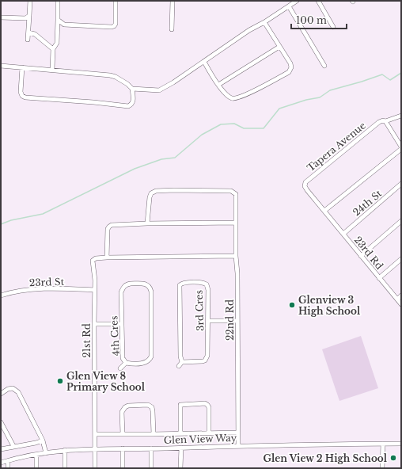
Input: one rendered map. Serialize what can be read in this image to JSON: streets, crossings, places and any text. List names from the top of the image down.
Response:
{
  "streets": {
    "street": [
      "Tapera Avenue",
      "24th St",
      "23rd Rd",
      "23rd St",
      "3rd Cres",
      "22nd Rd",
      "4th Cres",
      "21st Rd",
      "Glen View Way"
    ]
  },
  "crossings": [
    ["Tapera Avenue", "23rd Rd"],
    ["24th St", "23rd Rd"],
    ["23rd St", "21st Rd"],
    ["22nd Rd", "Glen View Way"],
    ["21st Rd", "Glen View Way"]
  ],
  "places": ["Glenview 3 High School", "Glen View 8 Primary School", "Glen View 2 High School"],
  "scale_bar": "100 m"
}
